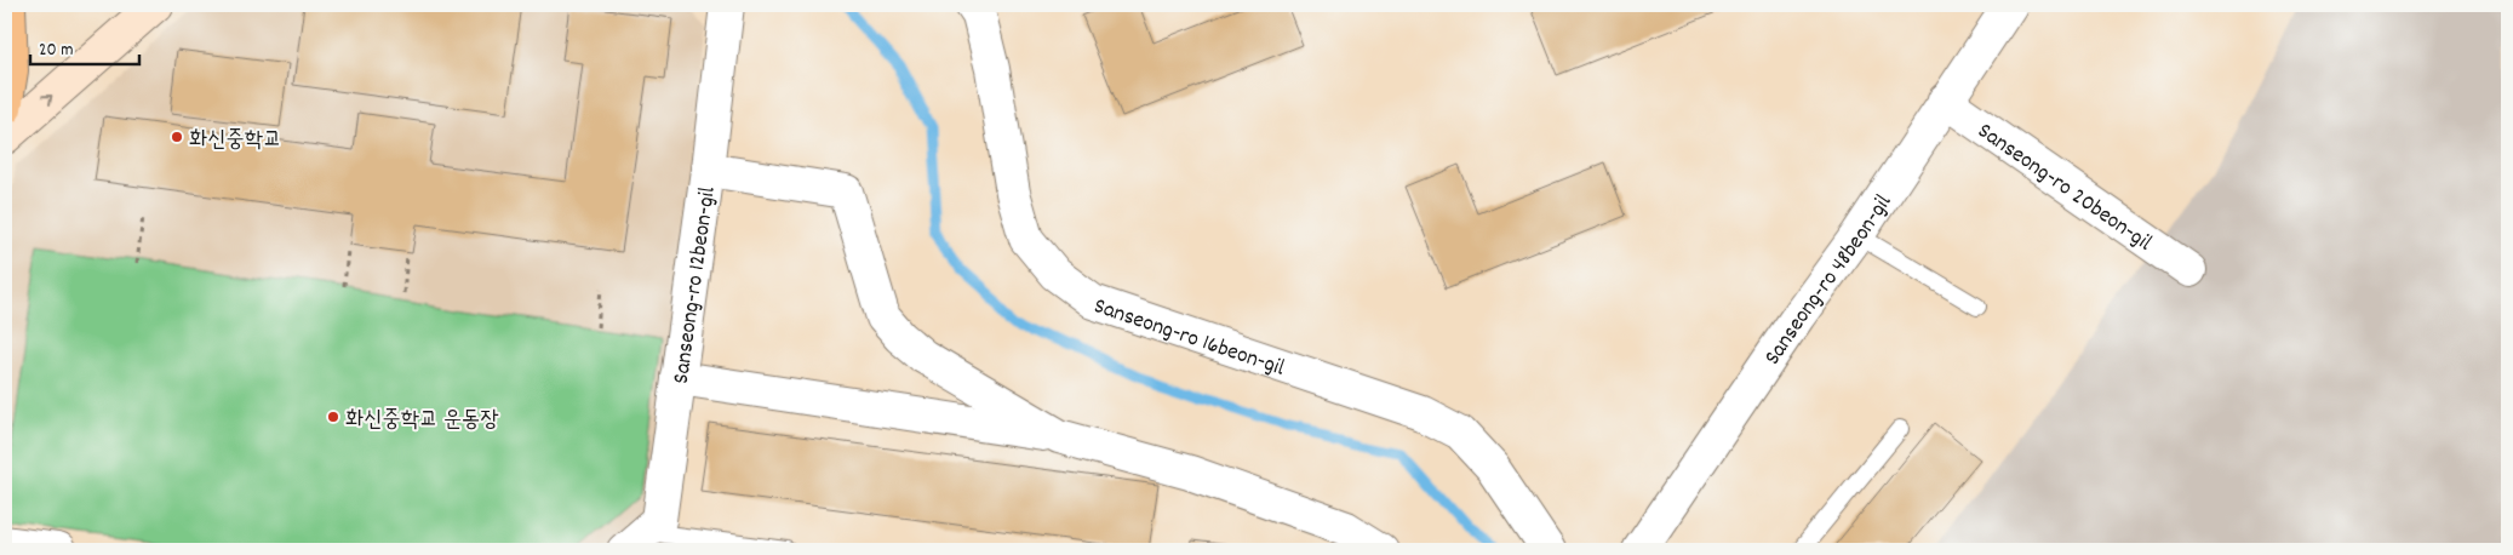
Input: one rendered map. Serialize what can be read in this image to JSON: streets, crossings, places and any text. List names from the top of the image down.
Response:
{
  "streets": {
    "street": [
      "Sanseong-ro 20beon-gil",
      "Sanseong-ro 48beon-gil",
      "Sanseong-ro 12beon-gil",
      "Sanseong-ro 16beon-gil"
    ]
  },
  "crossings": [
    ["Sanseong-ro 20beon-gil", "Sanseong-ro 48beon-gil"]
  ],
  "places": ["화신중학교", "화신중학교 운동장"],
  "scale_bar": "20 m"
}
